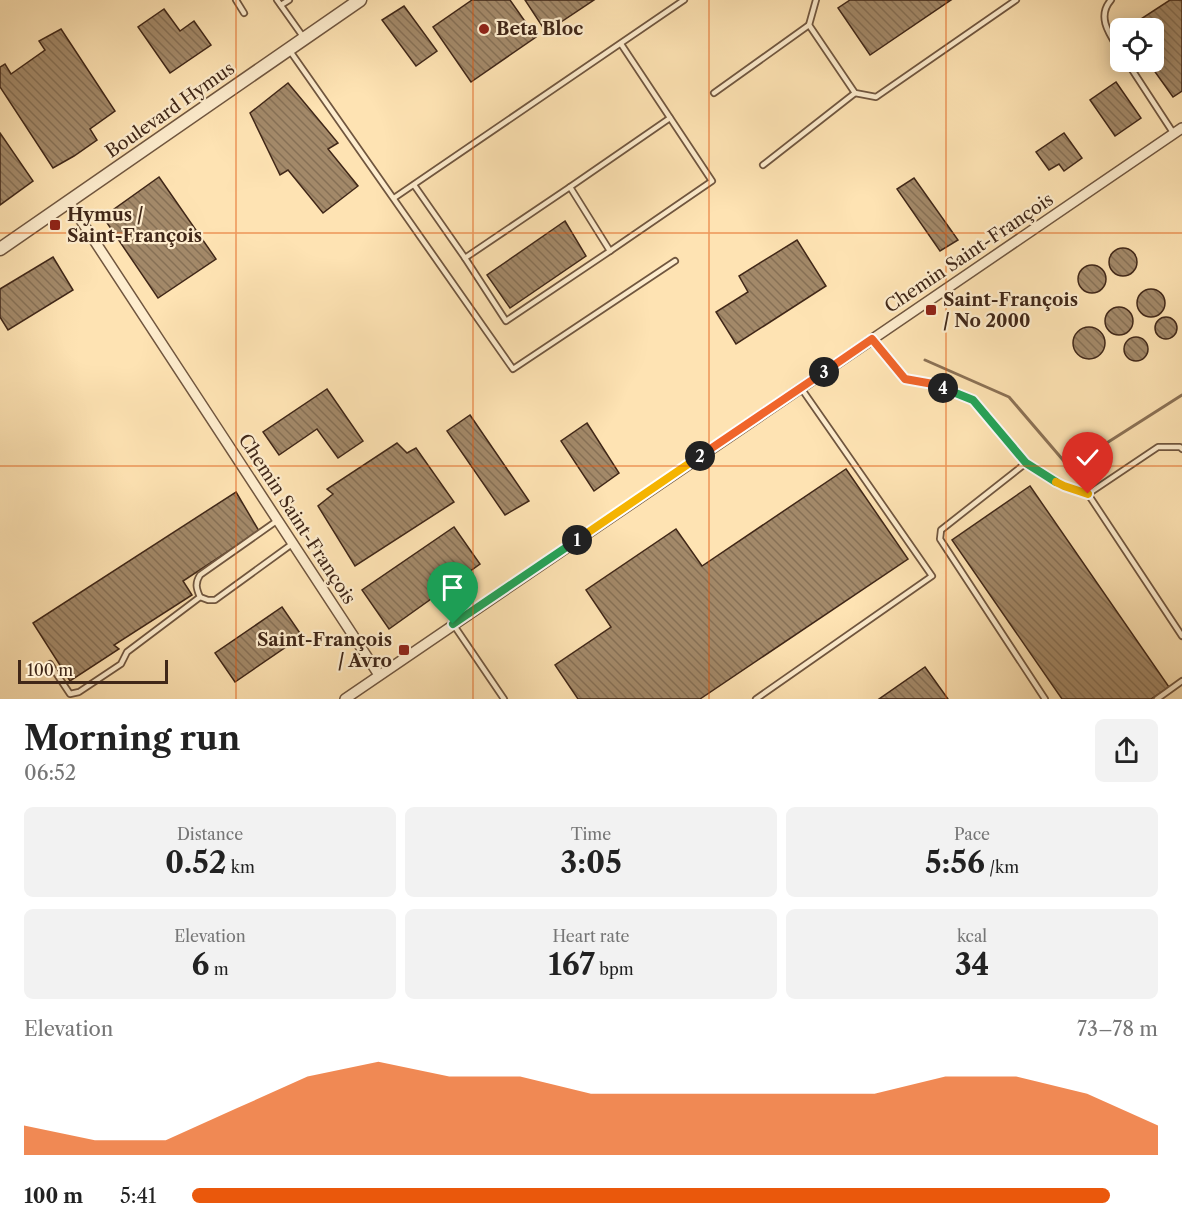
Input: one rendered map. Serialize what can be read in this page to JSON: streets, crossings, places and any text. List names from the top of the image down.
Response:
{
  "streets": {
    "street": ["Boulevard Hymus", "Chemin Saint-François"]
  },
  "crossings": [
    ["Boulevard Hymus", "Chemin Saint-François"]
  ],
  "places": {
    "other": ["Beta Bloc"],
    "transit": ["Hymus / Saint-François", "Saint-François / No 2000", "Saint-François / Avro"]
  },
  "scale_bar": "100 m",
  "page": {
    "pins": [
      "3",
      "4",
      "2",
      "1"
    ],
    "scale": "100 m",
    "heading": ["Morning run", "06:52"],
    "stats": [
      ["Distance", "0.52 km"],
      ["Time", "3:05"],
      ["Pace", "5:56 /km"],
      ["Elevation", "6 m"],
      ["Heart rate", "167 bpm"],
      ["kcal", "34"]
    ],
    "chart": ["Elevation", "73–78 m"],
    "list": [
      {
        "name": "100 m",
        "note": "5:41"
      }
    ]
  }
}
